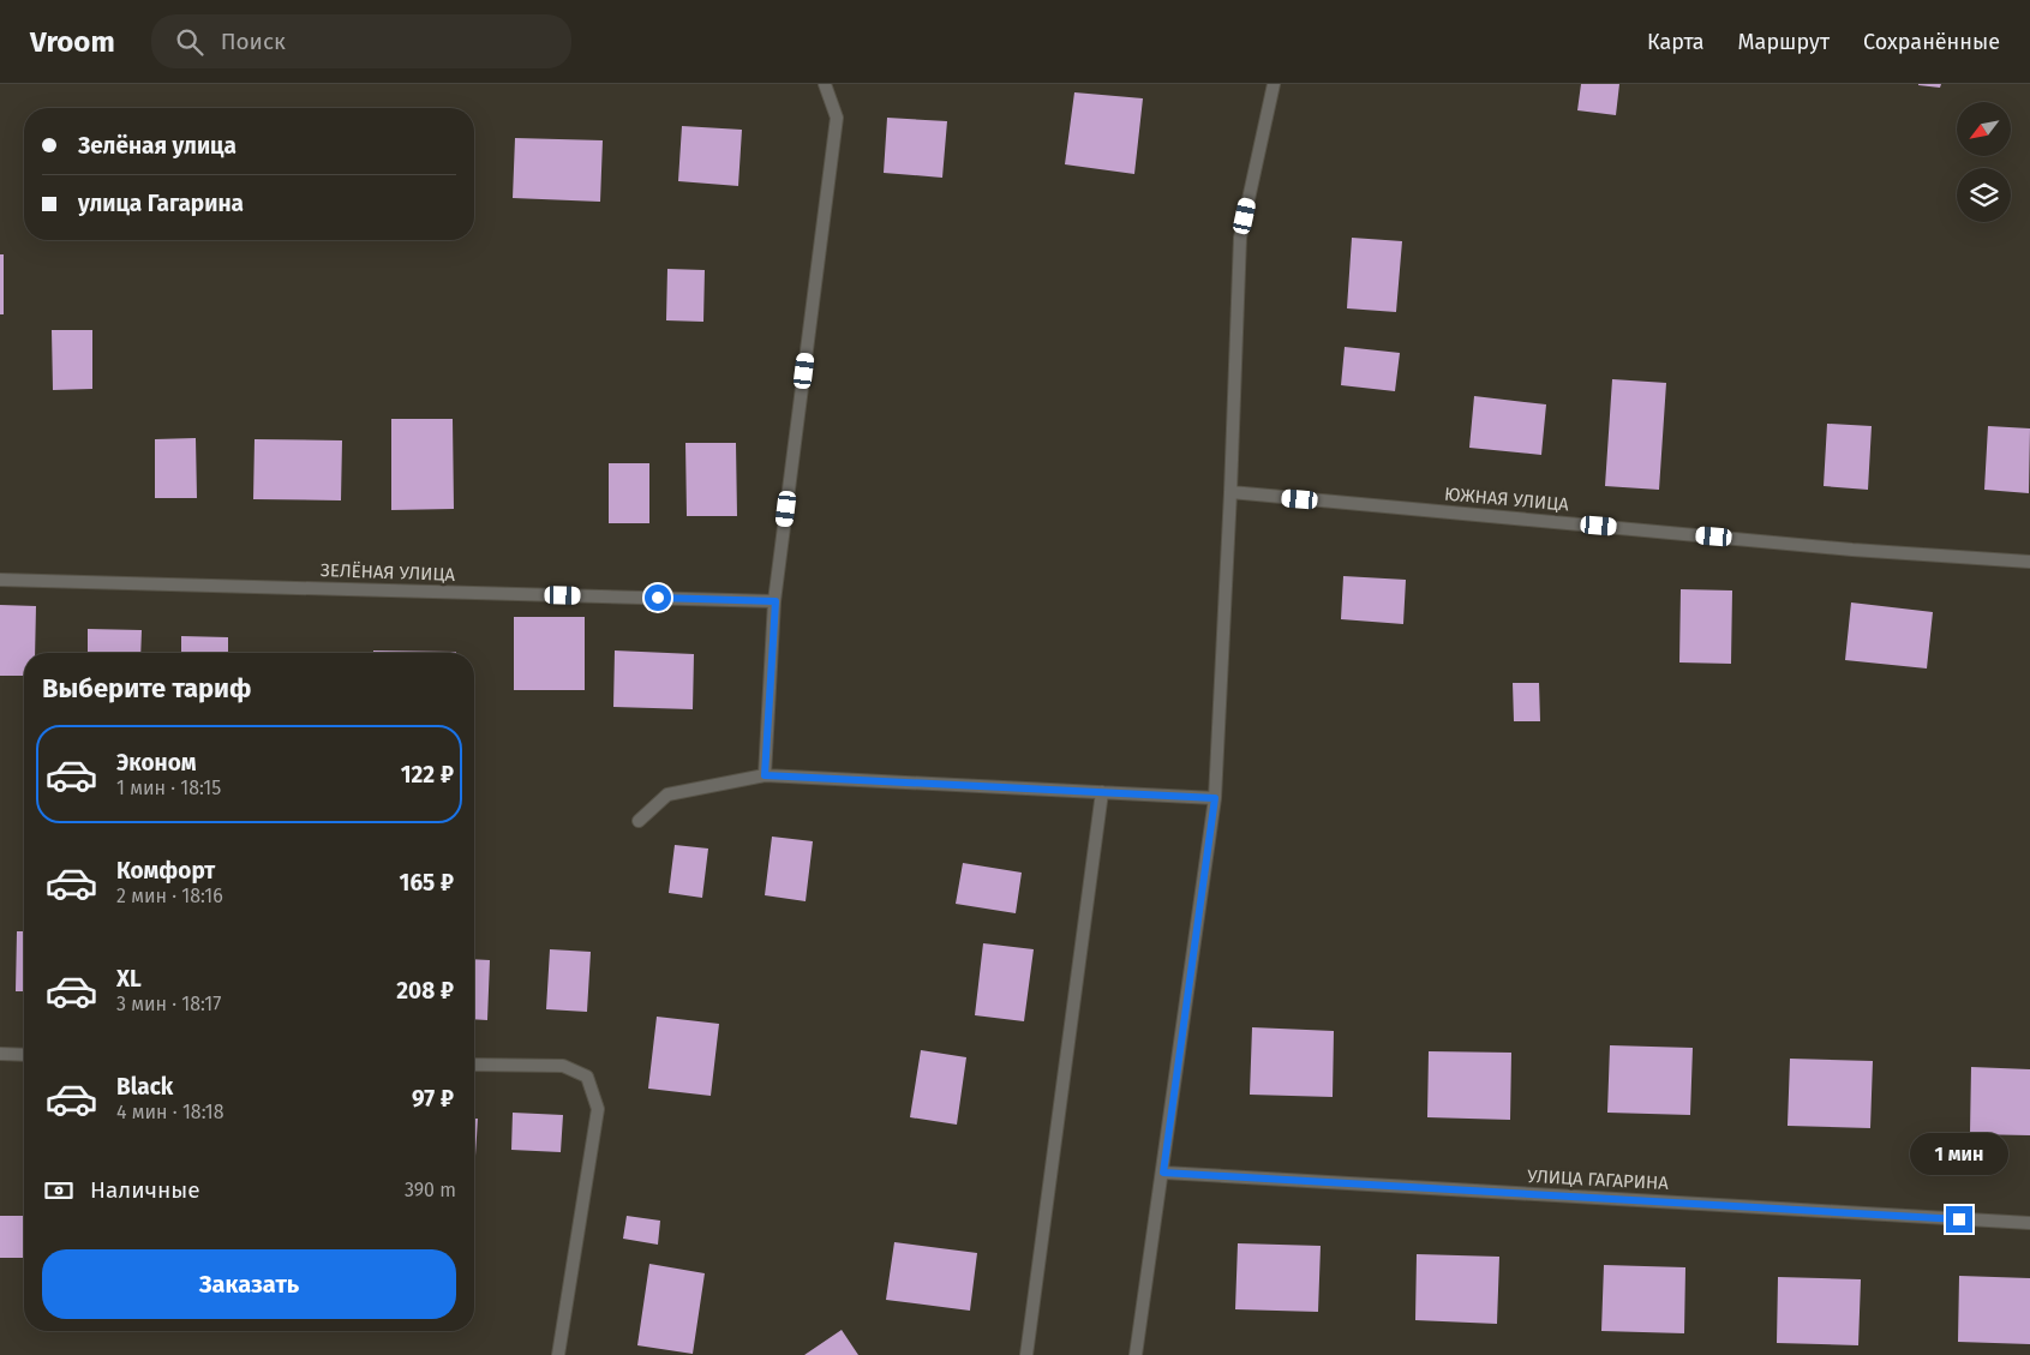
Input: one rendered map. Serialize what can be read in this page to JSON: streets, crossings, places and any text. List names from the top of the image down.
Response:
{
  "streets": {
    "street": ["ЮЖНАЯ УЛИЦА", "ЗЕЛЁНАЯ УЛИЦА", "УЛИЦА ГАГАРИНА"]
  },
  "north": "bottom left",
  "page": {
    "header": "Vroom",
    "search": "Поиск",
    "nav": ["Карта", "Маршрут", "Сохранённые"],
    "banner": ["Зелёная улица", "улица Гагарина"],
    "heading": "Выберите тариф",
    "list": [
      {
        "name": "Эконом",
        "note": "1 мин · 18:15",
        "value": "122 ₽"
      },
      {
        "name": "Комфорт",
        "note": "2 мин · 18:16",
        "value": "165 ₽"
      },
      {
        "name": "XL",
        "note": "3 мин · 18:17",
        "value": "208 ₽"
      },
      {
        "name": "Black",
        "note": "4 мин · 18:18",
        "value": "97 ₽"
      }
    ],
    "bubble": "1 мин",
    "pay": ["Наличные", "390 m"],
    "buttons": "Заказать"
  }
}
